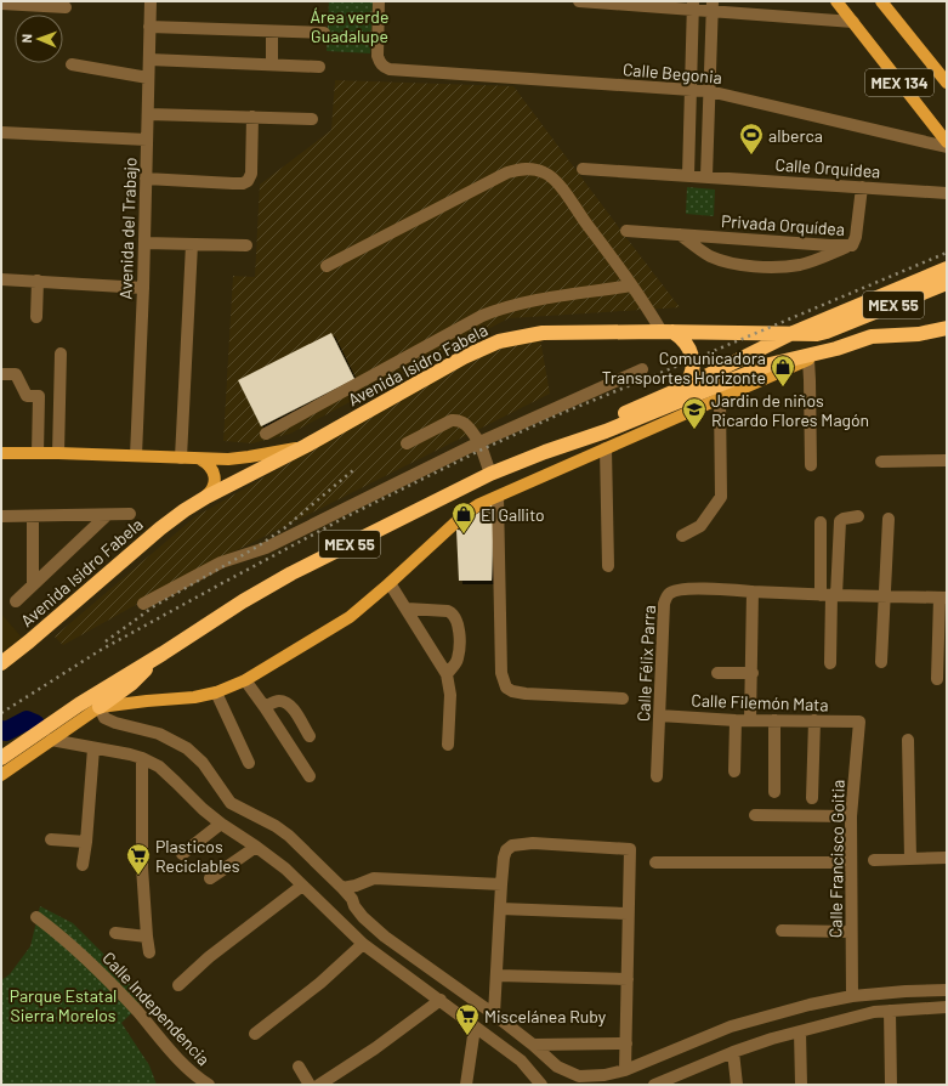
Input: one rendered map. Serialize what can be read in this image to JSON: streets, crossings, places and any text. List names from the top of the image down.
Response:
{
  "streets": {
    "highway": ["MEX 55", "Avenida Isidro Fabela"],
    "main road": ["MEX 134"],
    "street": [
      "Calle Begonia",
      "Calle Orquidea",
      "Privada Orquídea",
      "Avenida del Trabajo",
      "Calle Félix Parra",
      "Calle Filemón Mata",
      "Calle Francisco Goitia",
      "Calle Independencia"
    ]
  },
  "crossings": [
    ["Calle Félix Parra", "Calle Filemón Mata"],
    ["Calle Filemón Mata", "Calle Francisco Goitia"]
  ],
  "parks": ["Área verde Guadalupe", "Parque Estatal Sierra Morelos"],
  "places": {
    "sports": ["alberca"],
    "shop": ["Comunicadora Transportes Horizonte", "El Gallito"],
    "school or university": ["Jardin de niños Ricardo Flores Magón"],
    "supermarket": ["Plasticos Reciclables", "Miscelánea Ruby"]
  },
  "north": "left"
}
